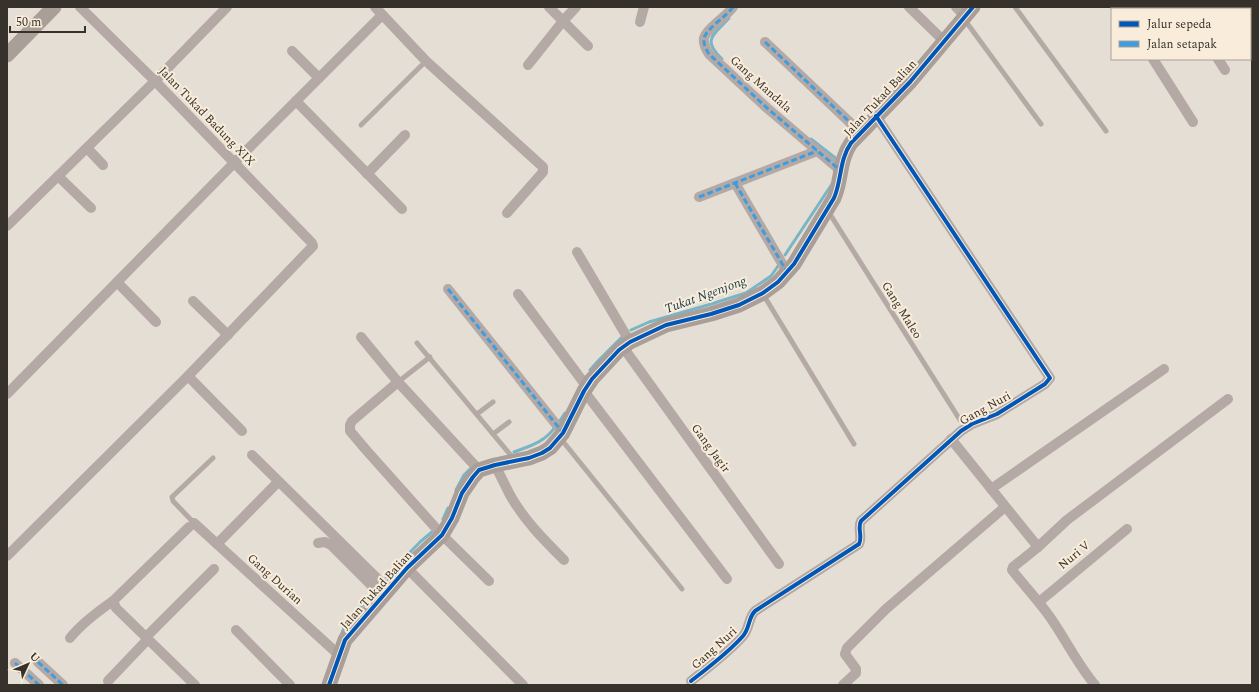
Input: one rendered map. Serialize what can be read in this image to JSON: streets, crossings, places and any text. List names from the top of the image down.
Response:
{
  "streets": {
    "street": [
      "Gang Mandala",
      "Jalan Tukad Balian",
      "Jalan Tukad Badung XIX",
      "Gang Nuri",
      "Gang Jagir",
      "Nuri V",
      "Gang Durian"
    ],
    "lane": ["Gang Maleo"]
  },
  "crossings": [
    ["Gang Mandala", "Jalan Tukad Balian"],
    ["Jalan Tukad Balian", "Gang Maleo"],
    ["Jalan Tukad Balian", "Gang Nuri"],
    ["Jalan Tukad Balian", "Gang Jagir"],
    ["Jalan Tukad Balian", "Gang Durian"]
  ],
  "water": ["Tukat Ngenjong"],
  "legend": ["Jalur sepeda", "Jalan setapak"],
  "scale_bar": "50 m",
  "north": "top right"
}
